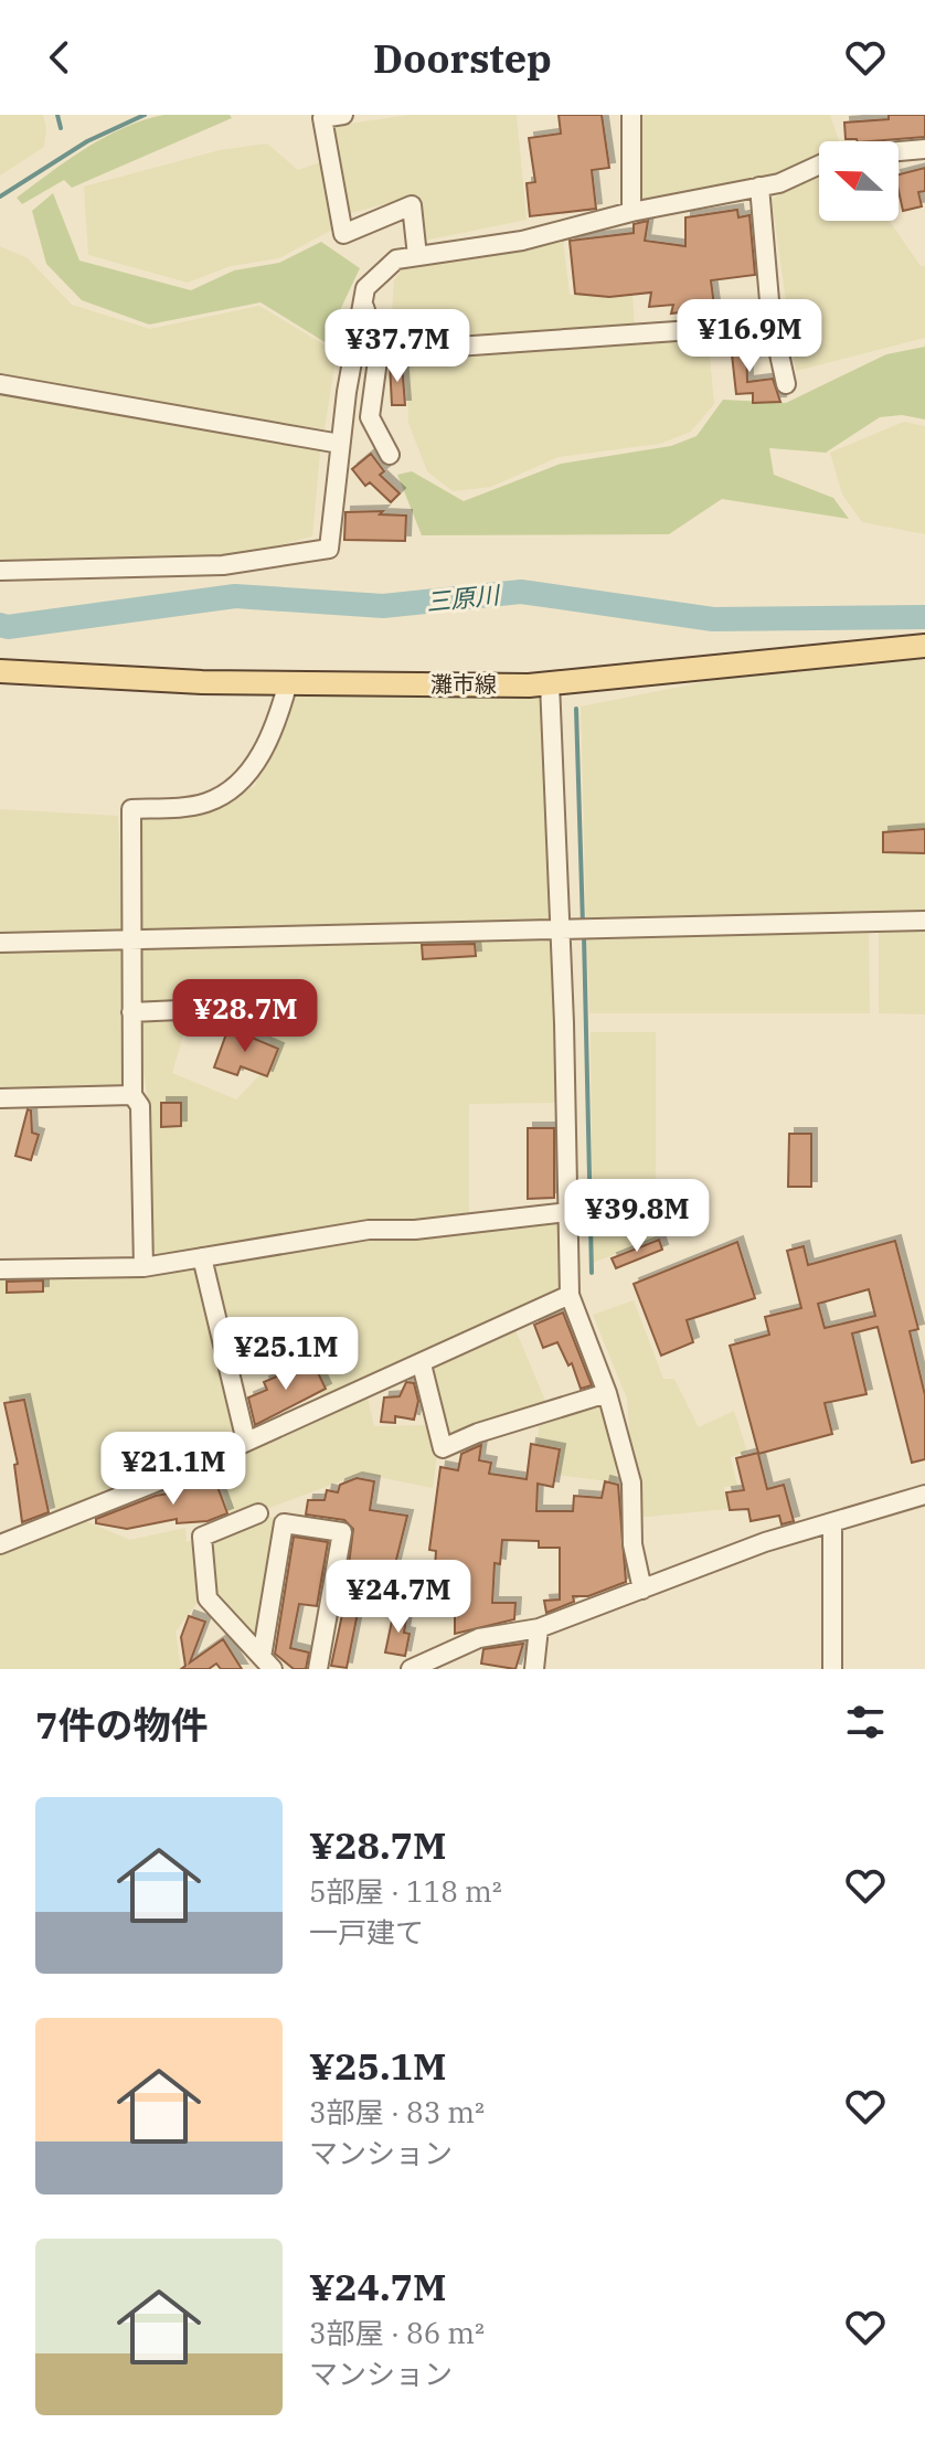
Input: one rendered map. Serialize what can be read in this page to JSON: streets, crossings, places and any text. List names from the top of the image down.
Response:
{
  "streets": {
    "main road": ["灘市線"]
  },
  "water": ["三原川"],
  "north": "left",
  "page": {
    "header": "Doorstep",
    "price": [
      "¥16.9M",
      "¥37.7M",
      "¥28.7M",
      "¥39.8M",
      "¥25.1M",
      "¥21.1M",
      "¥24.7M"
    ],
    "heading": "7件の物件",
    "list": [
      {
        "name": "¥28.7M",
        "note": "5部屋 · 118 m² · 一戸建て"
      },
      {
        "name": "¥25.1M",
        "note": "3部屋 · 83 m² · マンション"
      },
      {
        "name": "¥24.7M",
        "note": "3部屋 · 86 m² · マンション"
      }
    ]
  }
}
